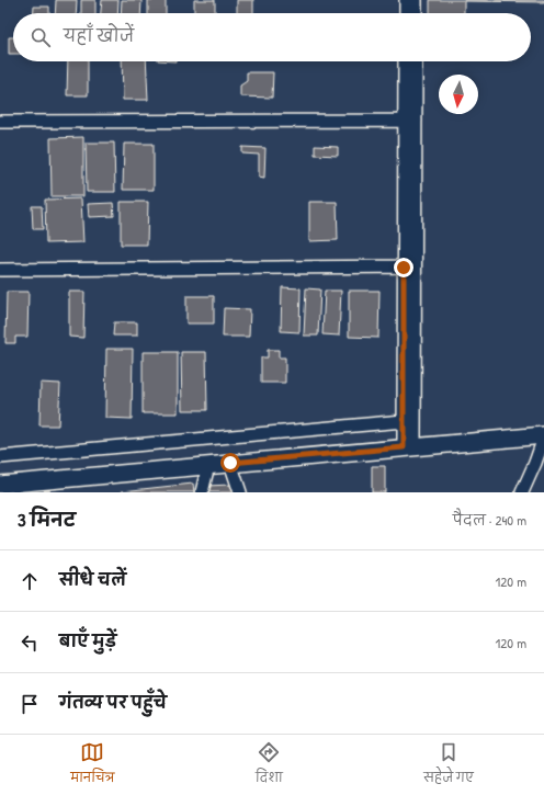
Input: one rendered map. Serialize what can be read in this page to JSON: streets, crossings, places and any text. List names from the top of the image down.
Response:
{
  "north": "bottom",
  "page": {
    "search": "यहाँ खोजें",
    "heading": ["3 मिनट", "पैदल · 240 m"],
    "list": [
      ["सीधे चलें", "120 m"],
      ["बाएँ मुड़ें", "120 m"],
      "गंतव्य पर पहुँचे"
    ],
    "nav": ["मानचित्र", "दिशा", "सहेजे गए"]
  }
}
